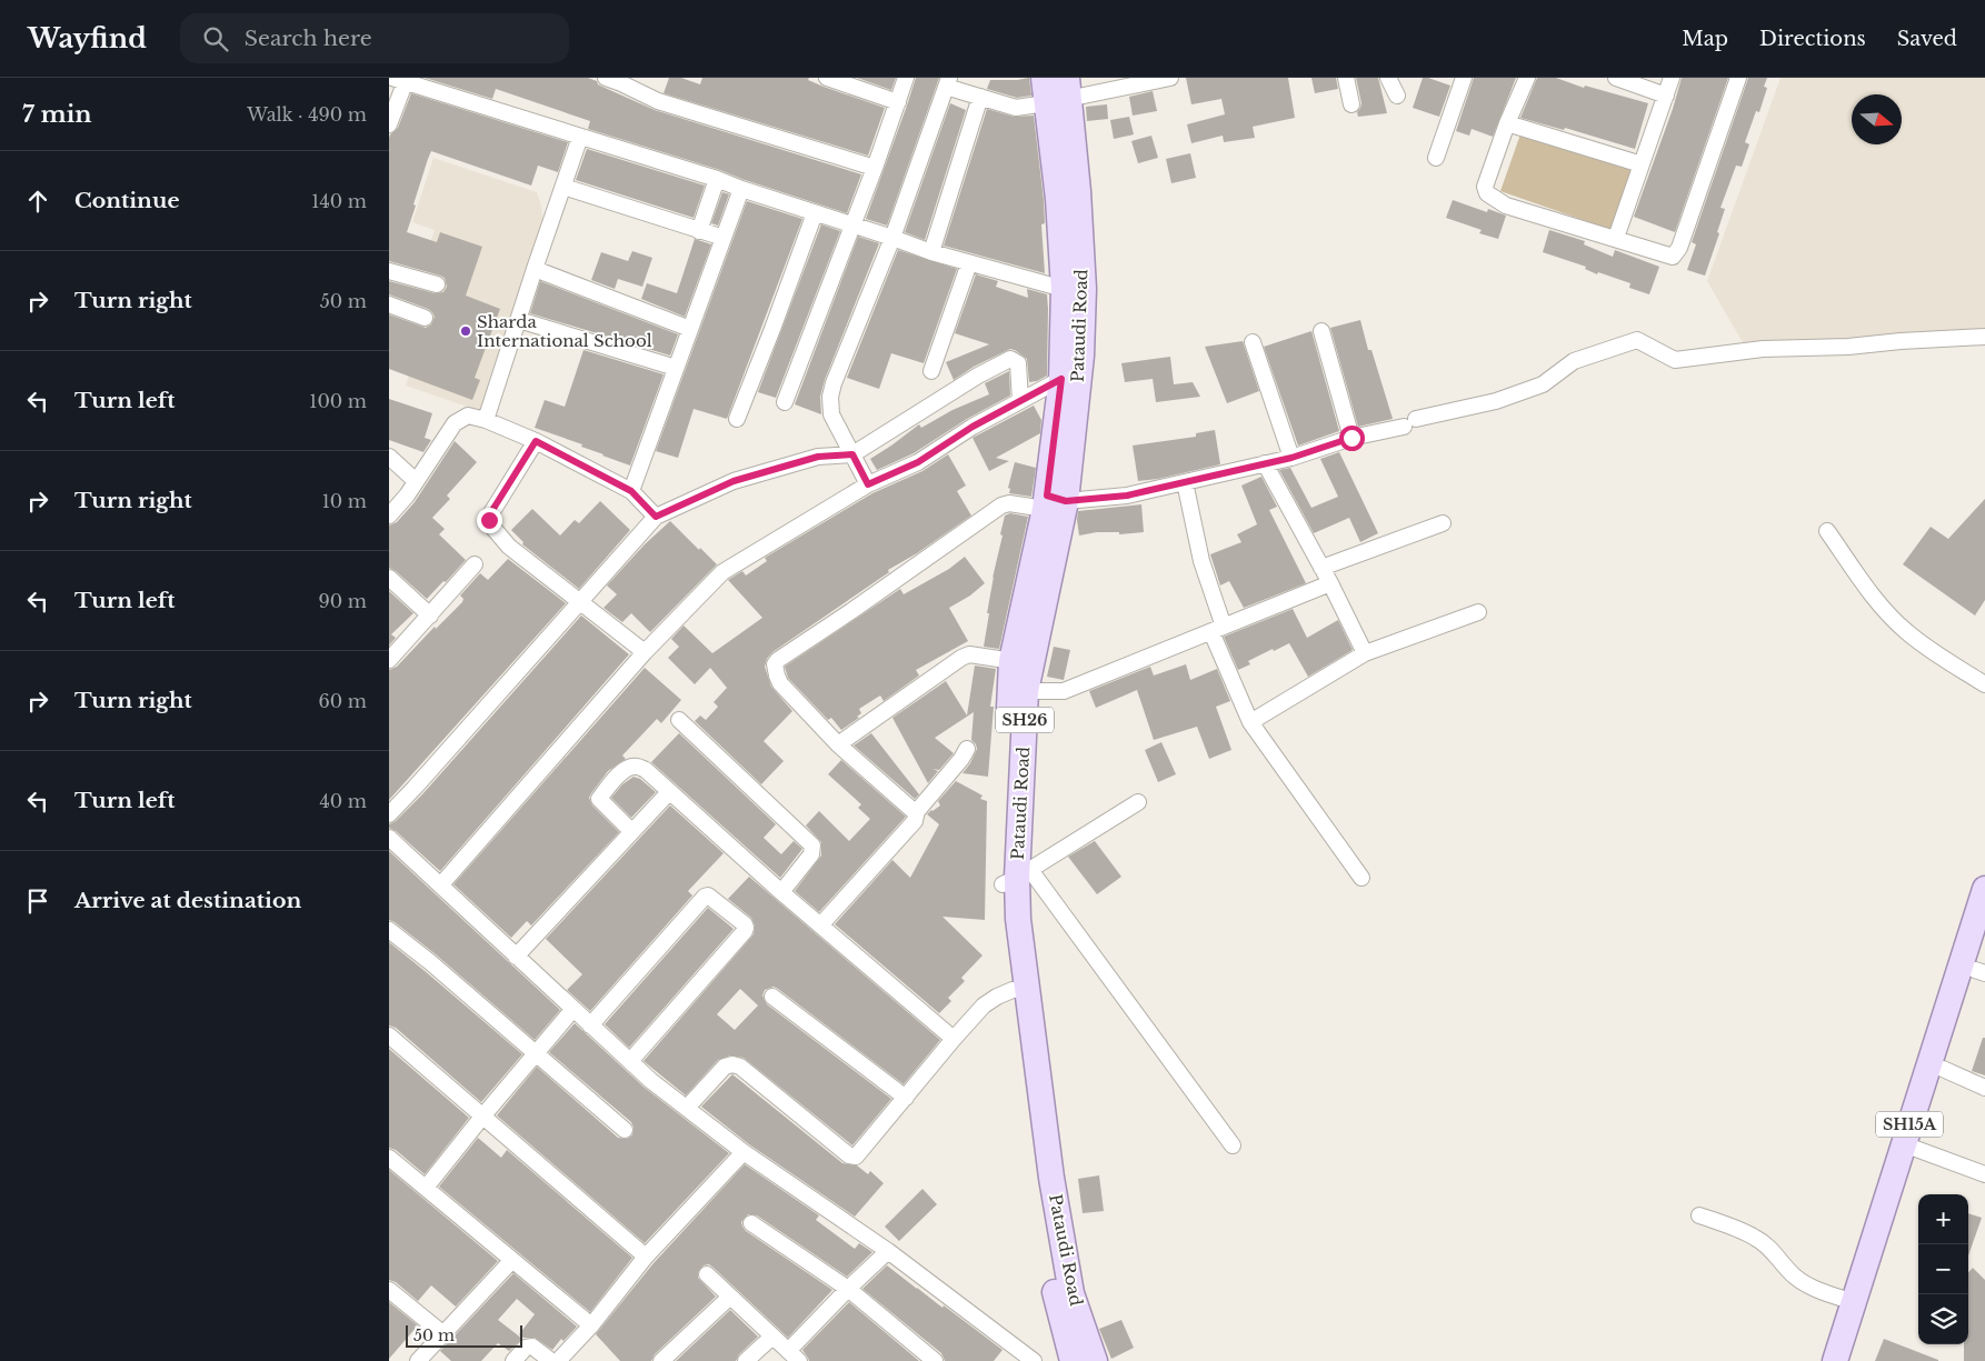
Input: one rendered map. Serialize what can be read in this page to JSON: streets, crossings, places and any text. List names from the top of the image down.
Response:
{
  "streets": {
    "main road": ["Pataudi Road", "SH26", "SH15A"]
  },
  "crossings": [
    ["Pataudi Road", "SH26"]
  ],
  "places": ["Sharda International School"],
  "scale_bar": "50 m",
  "north": "right",
  "page": {
    "header": "Wayfind",
    "search": "Search here",
    "nav": ["Map", "Directions", "Saved"],
    "heading": ["7 min", "Walk · 490 m"],
    "list": [
      ["Continue", "140 m"],
      ["Turn right", "50 m"],
      ["Turn left", "100 m"],
      ["Turn right", "10 m"],
      ["Turn left", "90 m"],
      ["Turn right", "60 m"],
      ["Turn left", "40 m"],
      "Arrive at destination"
    ],
    "map_buttons": ["+", "−"],
    "scale": "50 m"
  }
}
